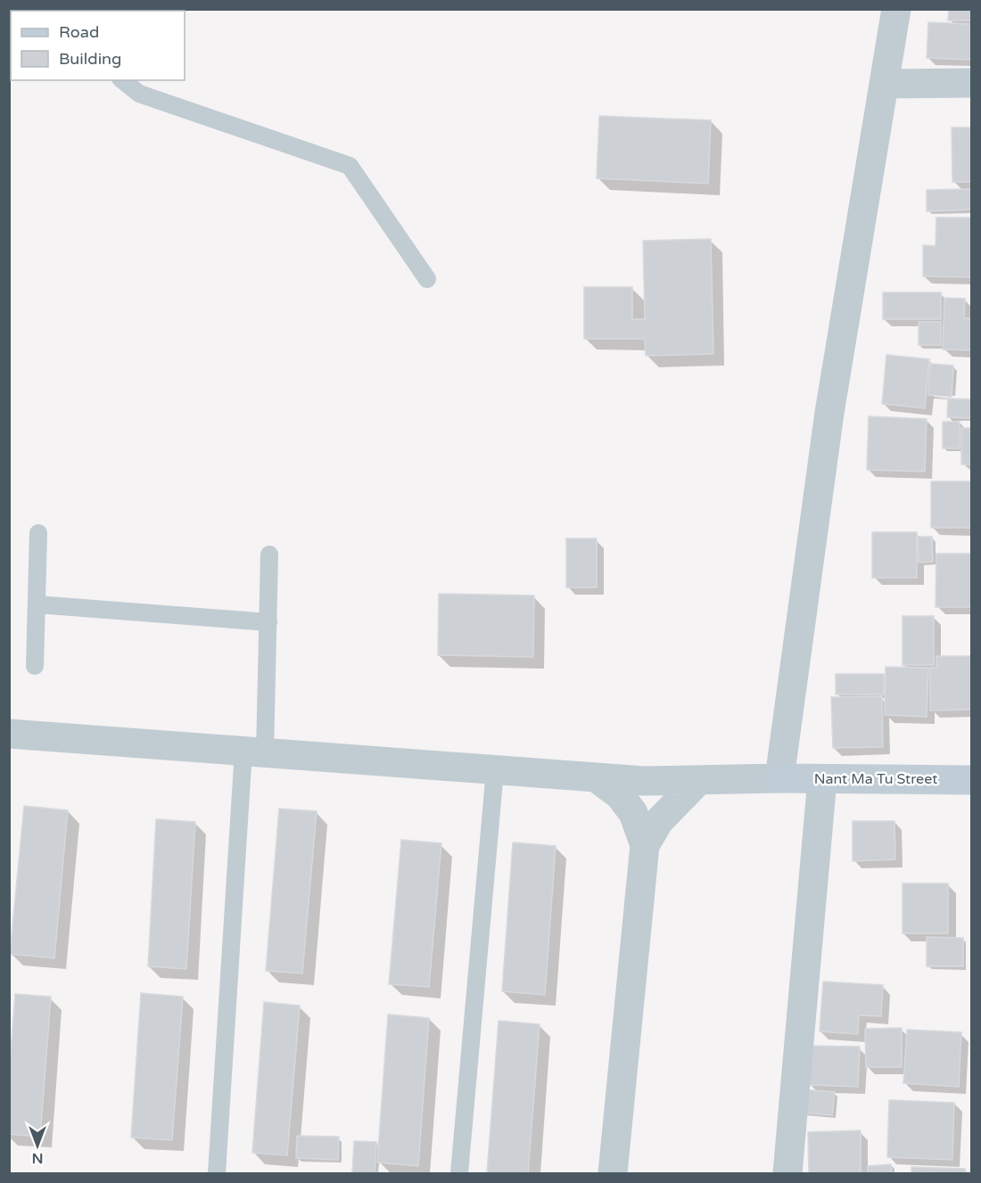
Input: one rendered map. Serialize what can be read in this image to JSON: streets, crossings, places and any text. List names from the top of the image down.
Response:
{
  "streets": {
    "main road": ["Nant Ma Tu Street"]
  },
  "legend": ["Road", "Building"],
  "north": "bottom"
}
